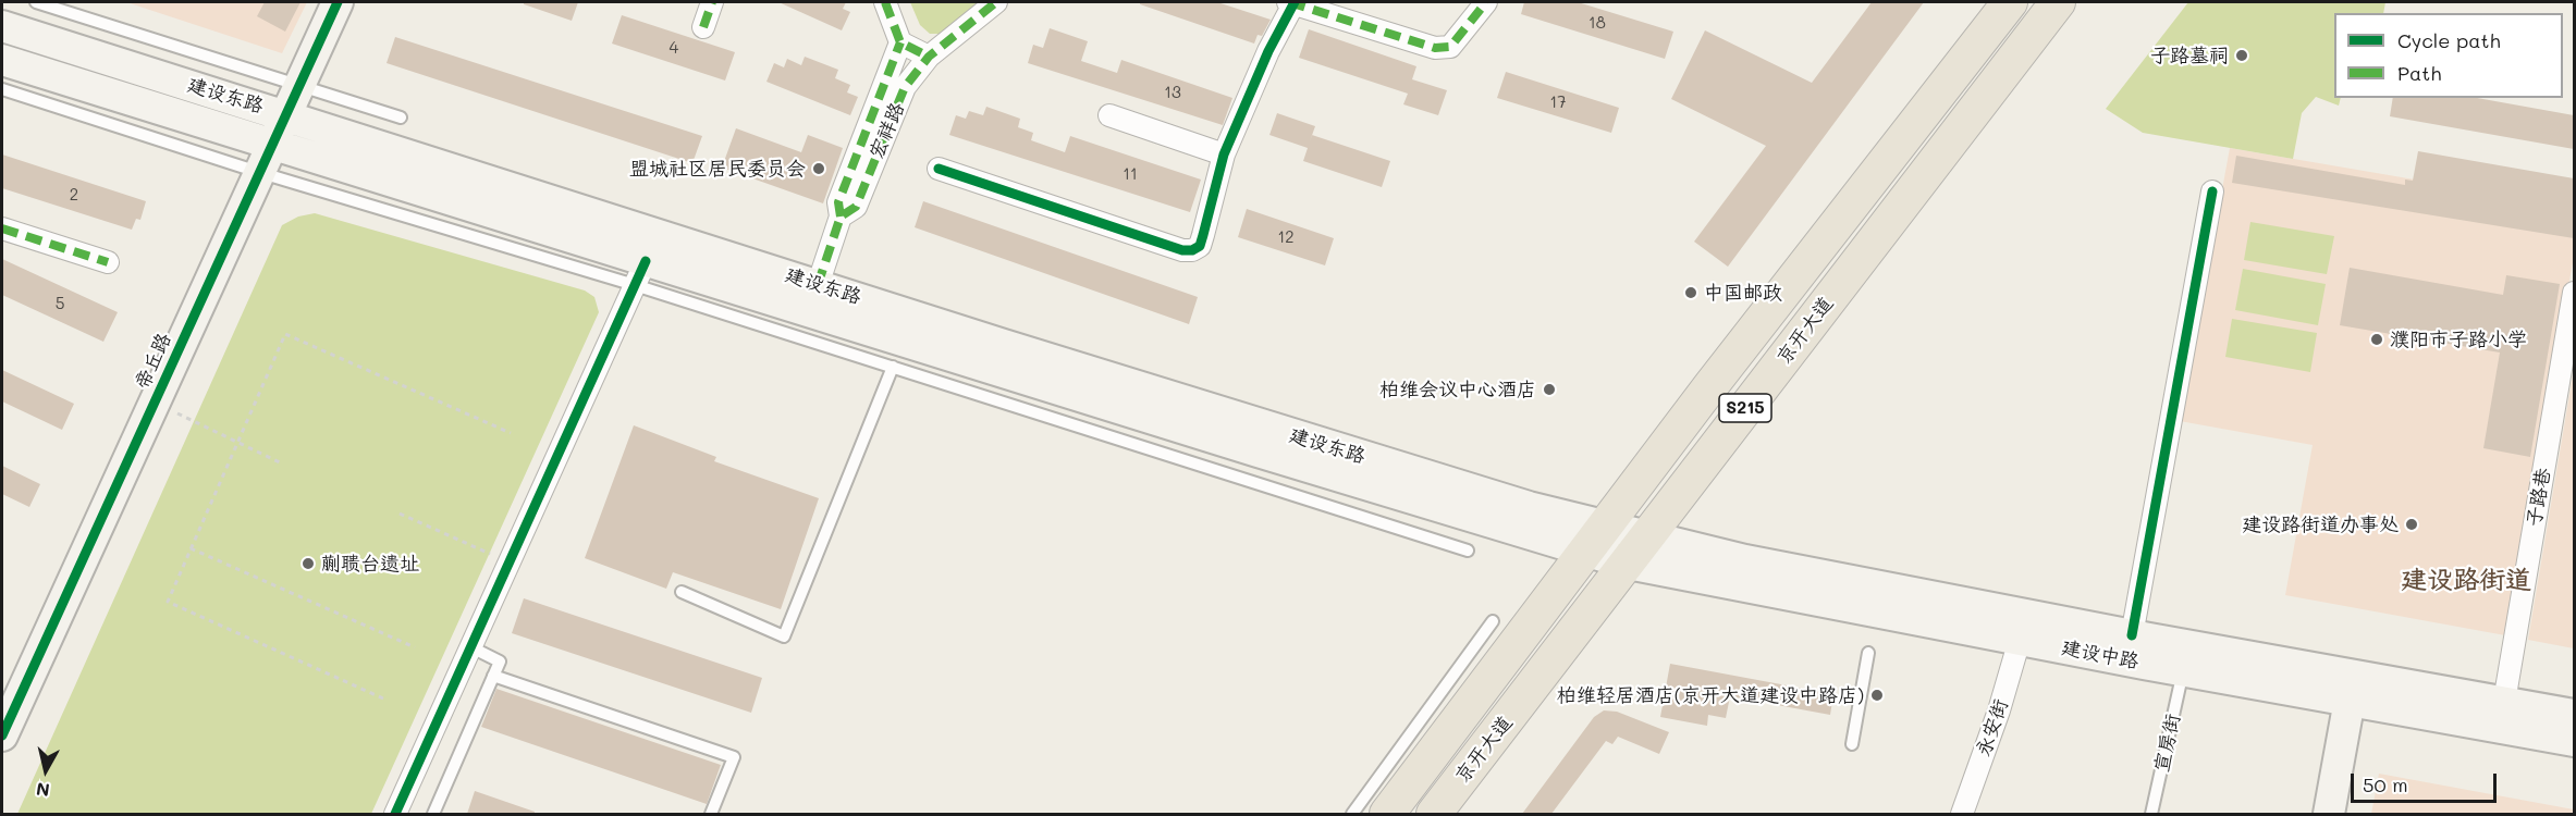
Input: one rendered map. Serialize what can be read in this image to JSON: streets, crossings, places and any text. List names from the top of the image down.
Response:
{
  "streets": {
    "main road": [
      "建设东路",
      "京开大道",
      "帝丘路",
      "S215",
      "建设中路"
    ],
    "street": ["宏祥路", "子路巷", "永安街"],
    "lane": ["宣房街"]
  },
  "crossings": [
    ["建设东路", "宏祥路"],
    ["建设东路", "京开大道"],
    ["建设东路", "帝丘路"],
    ["建设东路", "建设中路"],
    ["京开大道", "建设中路"],
    ["子路巷", "建设中路"],
    ["建设中路", "永安街"],
    ["建设中路", "宣房街"]
  ],
  "districts": ["建设路街道"],
  "places": [
    "子路墓祠",
    "盟城社区居民委员会",
    "中国邮政",
    "濮阳市子路小学",
    "柏维会议中心酒店",
    "建设路街道办事处",
    "蒯聩台遗址",
    "柏维轻居酒店(京开大道建设中路店)"
  ],
  "house_numbers": [
    "18",
    "4",
    "13",
    "17",
    "11",
    "2",
    "12",
    "5"
  ],
  "legend": ["Cycle path", "Path"],
  "scale_bar": "50 m",
  "north": "bottom"
}
